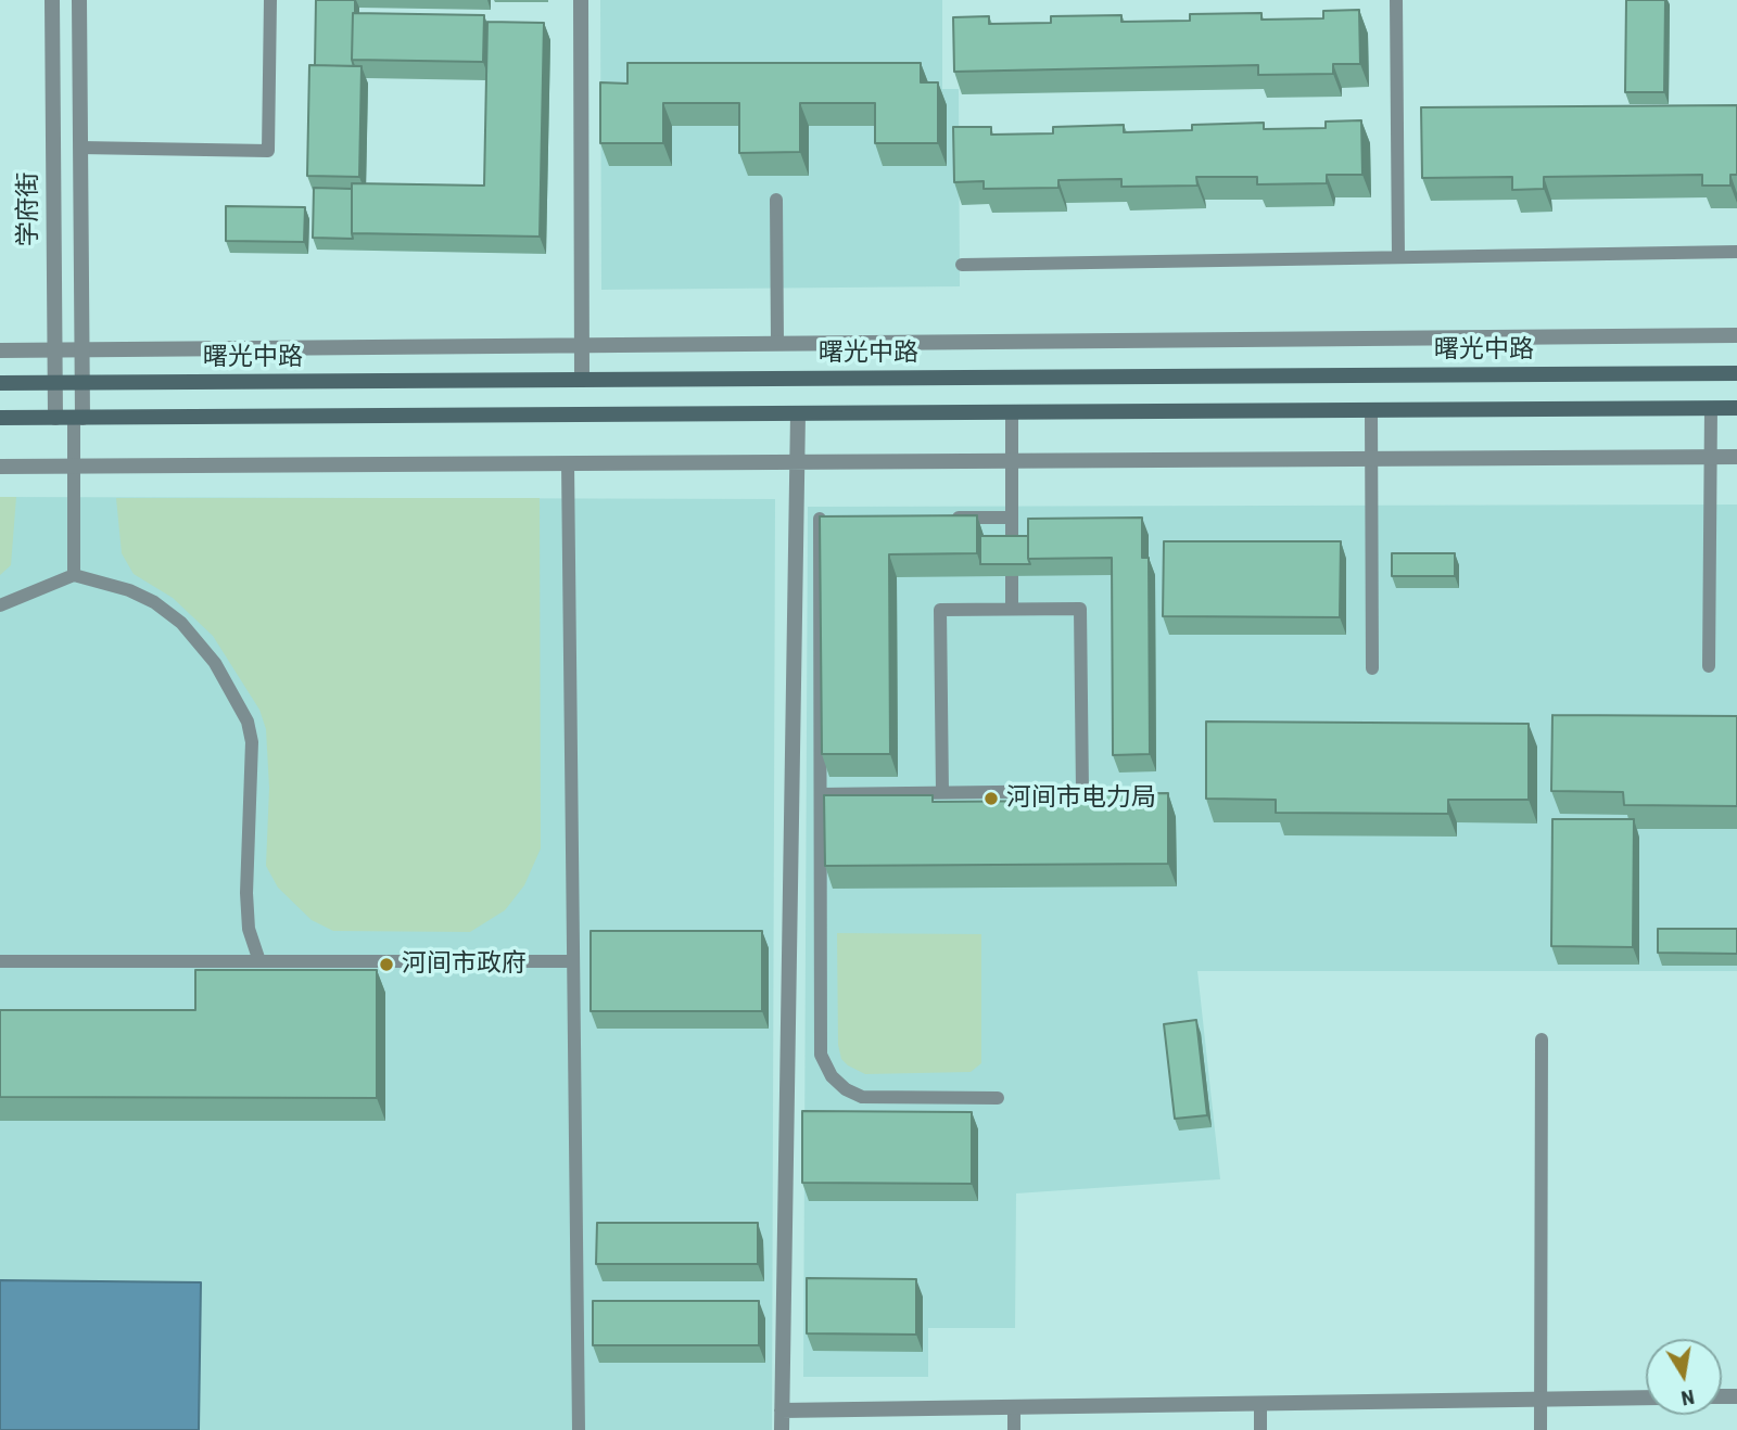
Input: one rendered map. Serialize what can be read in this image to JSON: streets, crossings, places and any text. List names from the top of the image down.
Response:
{
  "streets": {
    "main road": ["曙光中路"],
    "street": ["学府街"]
  },
  "crossings": [
    ["学府街", "曙光中路"]
  ],
  "places": ["河间市电力局", "河间市政府"],
  "north": "bottom"
}
